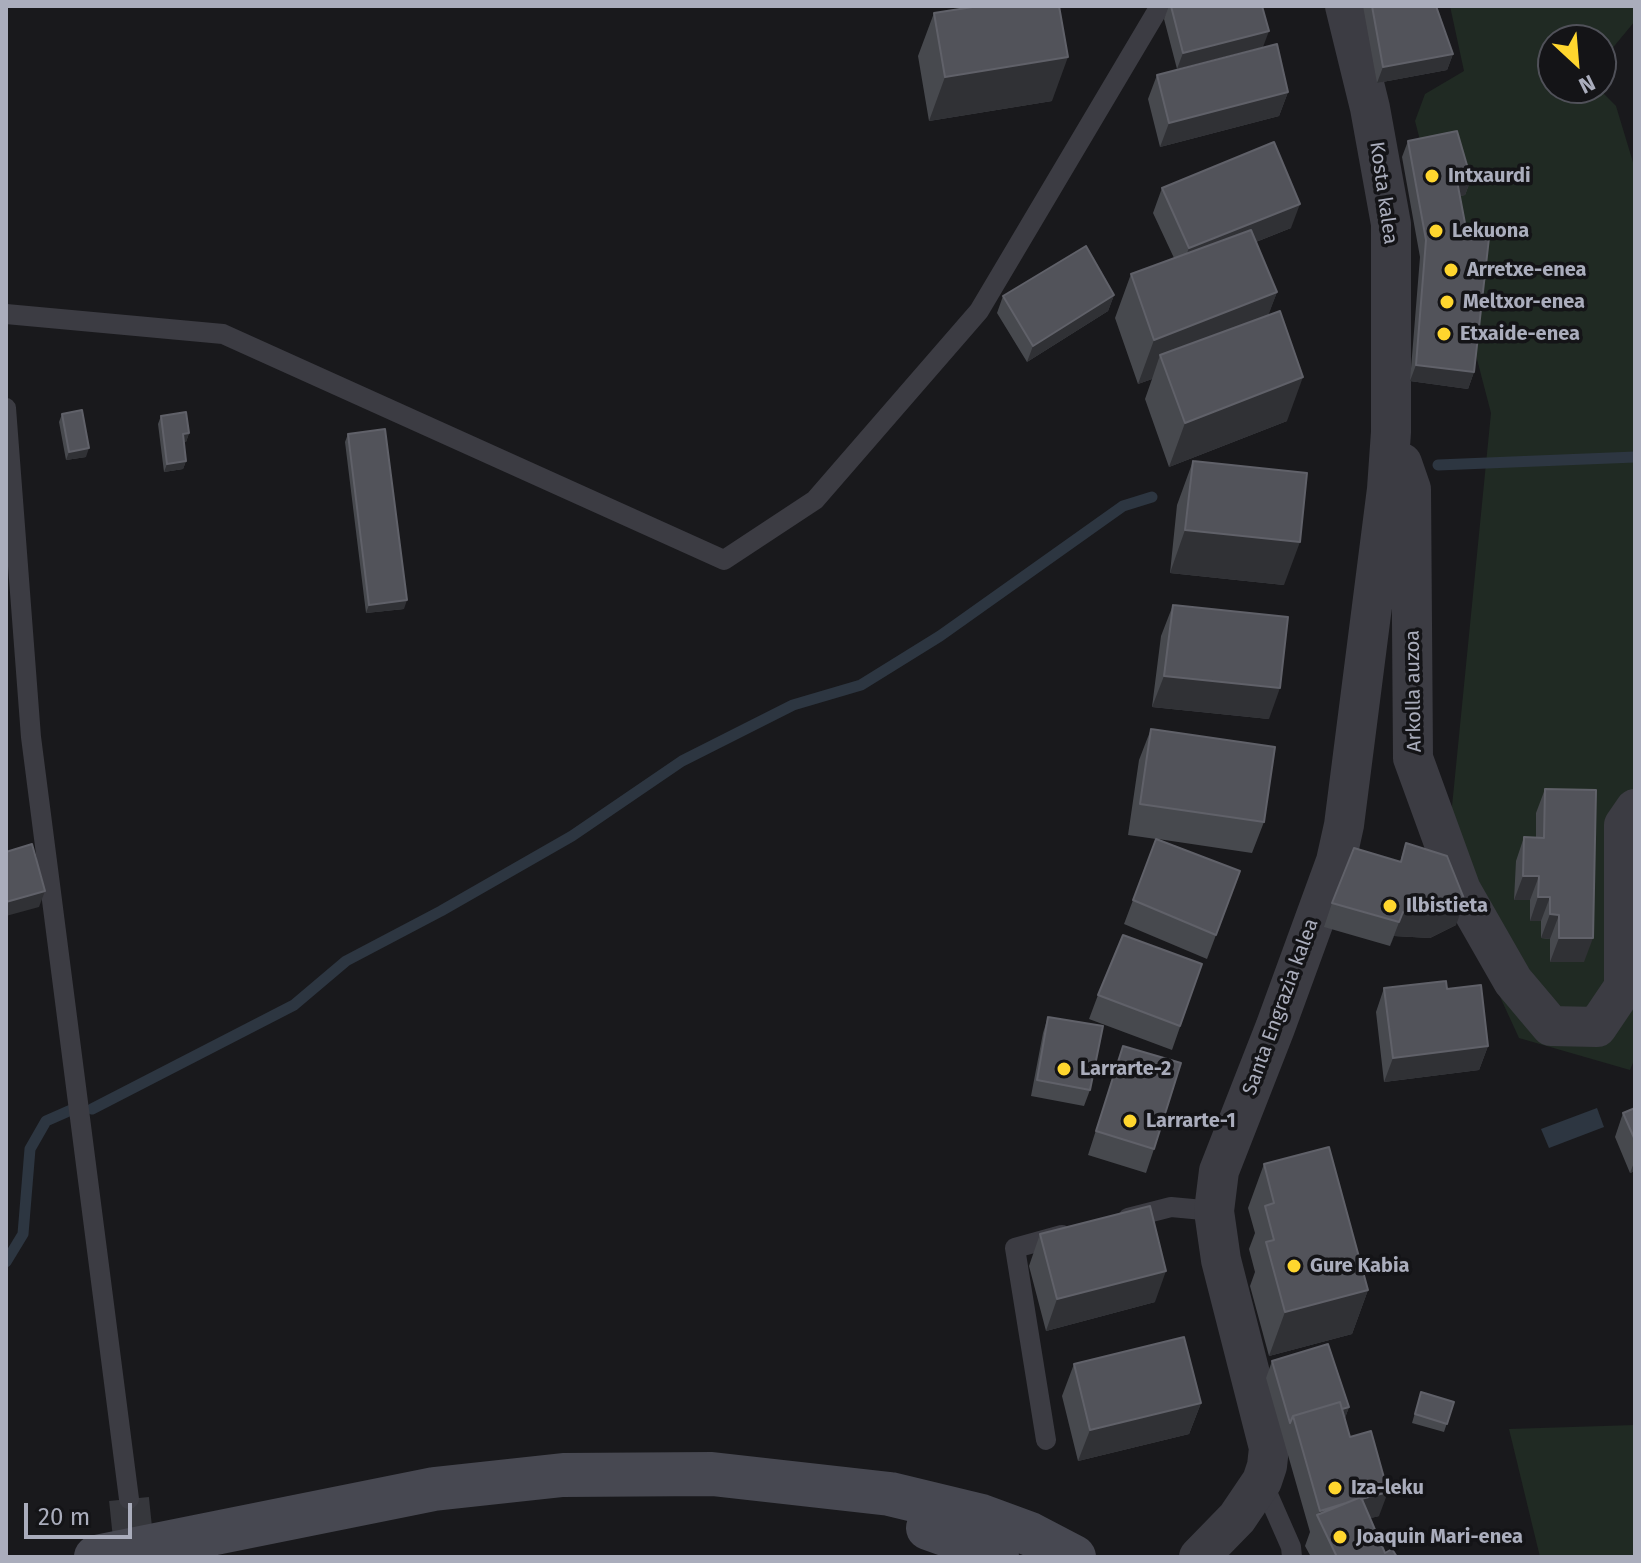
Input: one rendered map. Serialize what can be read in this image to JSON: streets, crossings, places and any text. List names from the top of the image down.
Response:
{
  "streets": {
    "street": ["Kosta kalea", "Arkolla auzoa", "Santa Engrazia kalea"]
  },
  "crossings": [
    ["Kosta kalea", "Arkolla auzoa"],
    ["Kosta kalea", "Santa Engrazia kalea"],
    ["Arkolla auzoa", "Santa Engrazia kalea"]
  ],
  "places": [
    "Intxaurdi",
    "Lekuona",
    "Arretxe-enea",
    "Meltxor-enea",
    "Etxaide-enea",
    "Ilbistieta",
    "Larrarte-2",
    "Larrarte-1",
    "Gure Kabia",
    "Iza-leku",
    "Joaquin Mari-enea"
  ],
  "scale_bar": "20 m",
  "north": "bottom right"
}
